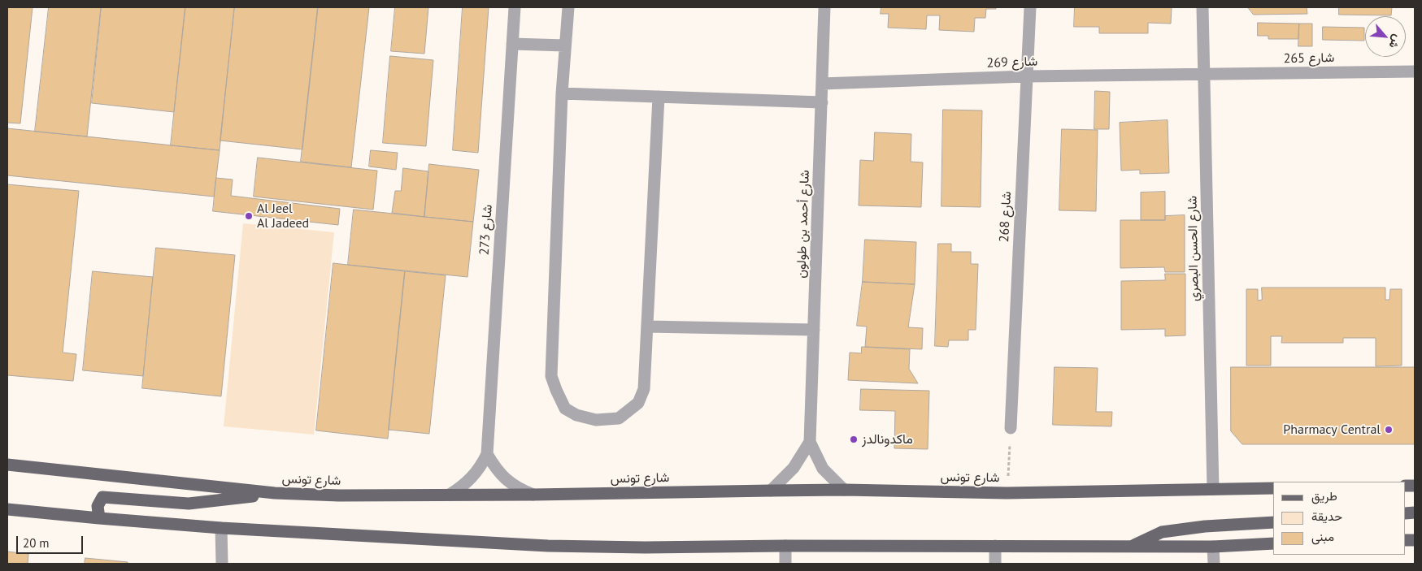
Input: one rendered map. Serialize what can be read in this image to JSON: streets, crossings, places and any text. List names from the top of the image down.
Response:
{
  "streets": {
    "main road": ["شارع تونس"],
    "street": [
      "شارع 265",
      "شارع 269",
      "شارع 268",
      "شارع أحمد بن طولون",
      "شارع 273",
      "شارع الحسن البصري"
    ]
  },
  "crossings": [
    ["شارع 265", "شارع 269"],
    ["شارع 265", "شارع الحسن البصري"],
    ["شارع 269", "شارع 268"],
    ["شارع 269", "شارع أحمد بن طولون"],
    ["شارع 269", "شارع الحسن البصري"],
    ["شارع أحمد بن طولون", "شارع تونس"],
    ["شارع 273", "شارع تونس"],
    ["شارع الحسن البصري", "شارع تونس"]
  ],
  "places": ["Al Jeel Al Jadeed", "Pharmacy Central", "ماكدونالدز"],
  "legend": ["طريق", "حديقة", "مبنى"],
  "scale_bar": "20 m",
  "north": "bottom right"
}
